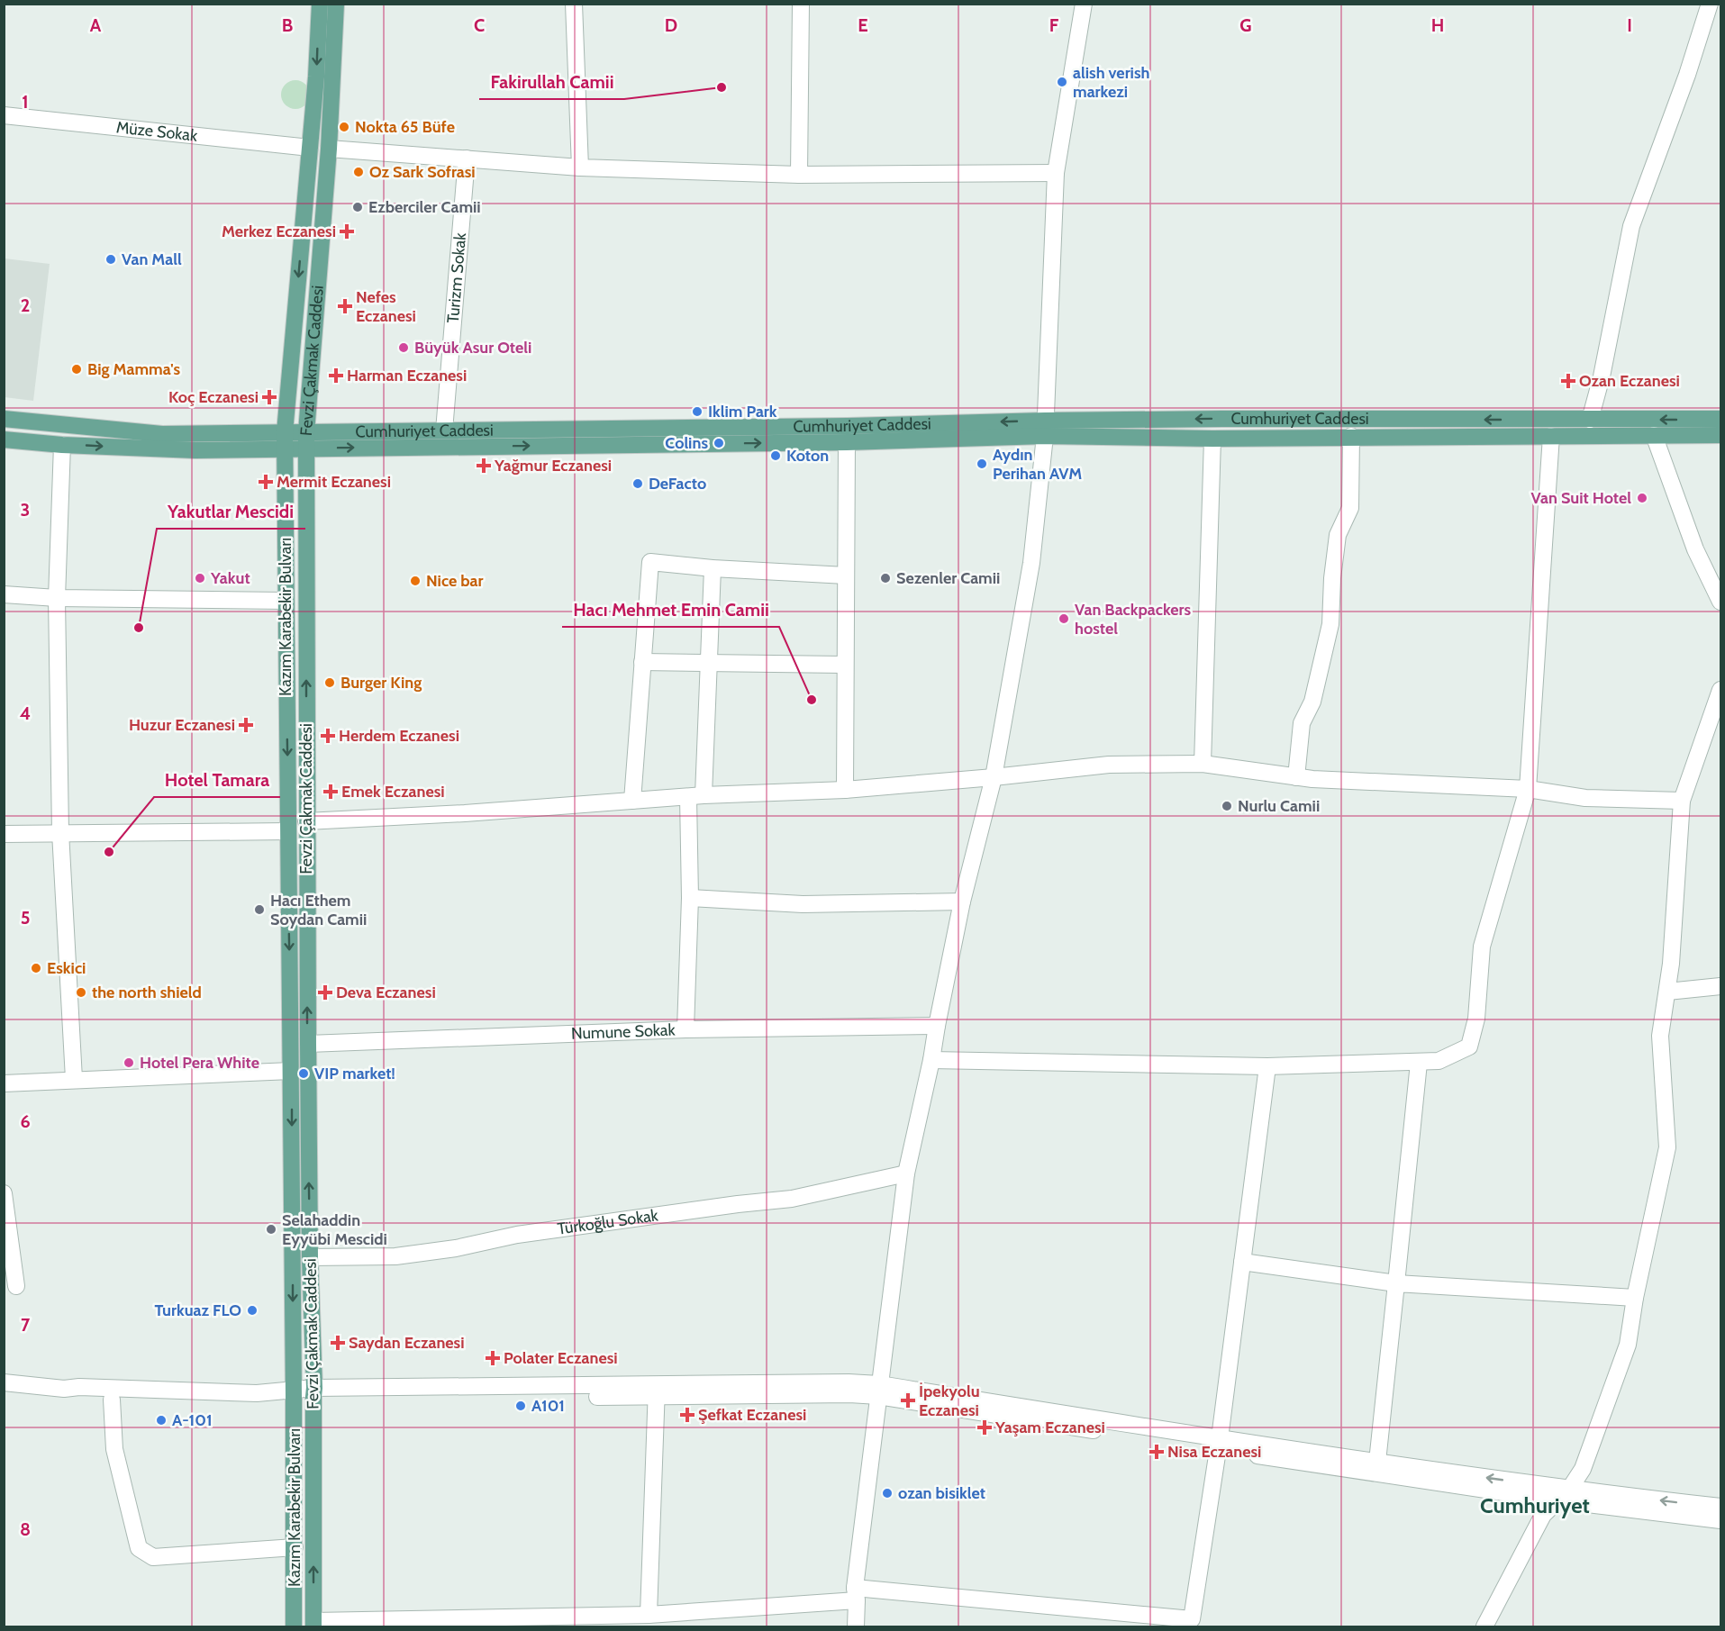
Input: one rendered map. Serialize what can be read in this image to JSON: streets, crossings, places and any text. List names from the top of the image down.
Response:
{
  "streets": {
    "main road": ["Fevzi Çakmak Caddesi", "Cumhuriyet Caddesi", "Kazım Karabekir Bulvarı"],
    "street": [
      "Müze Sokak",
      "Turizm Sokak",
      "Numune Sokak",
      "Türkoğlu Sokak"
    ]
  },
  "crossings": [
    ["Müze Sokak", "Fevzi Çakmak Caddesi"],
    ["Turizm Sokak", "Cumhuriyet Caddesi"],
    ["Fevzi Çakmak Caddesi", "Cumhuriyet Caddesi"],
    ["Fevzi Çakmak Caddesi", "Kazım Karabekir Bulvarı"],
    ["Fevzi Çakmak Caddesi", "Numune Sokak"],
    ["Fevzi Çakmak Caddesi", "Türkoğlu Sokak"],
    ["Cumhuriyet Caddesi", "Kazım Karabekir Bulvarı"]
  ],
  "one_way": ["Kazım Karabekir Bulvarı"],
  "districts": ["Cumhuriyet"],
  "places": {
    "other": [
      "alish verish markezi",
      "Fakirullah Camii",
      "Nokta 65 Büfe",
      "Oz Sark Sofrasi",
      "Ezberciler Camii",
      "Van Mall",
      "Büyük Asur Oteli",
      "Big Mamma's",
      "Iklim Park",
      "Colins",
      "Koton",
      "Aydın Perihan AVM",
      "DeFacto",
      "Van Suit Hotel",
      "Yakut",
      "Sezenler Camii",
      "Nice bar",
      "Van Backpackers hostel",
      "Yakutlar Mescidi",
      "Burger King",
      "Hacı Mehmet Emin Camii",
      "Nurlu Camii",
      "Hotel Tamara",
      "Hacı Ethem Soydan Camii",
      "Eskici",
      "the north shield",
      "Hotel Pera White",
      "VIP market!",
      "Selahaddin Eyyübi Mescidi",
      "Turkuaz FLO",
      "A101",
      "A-101",
      "ozan bisiklet"
    ],
    "health": [
      "Merkez Eczanesi",
      "Nefes Eczanesi",
      "Harman Eczanesi",
      "Ozan Eczanesi",
      "Koç Eczanesi",
      "Yağmur Eczanesi",
      "Mermit Eczanesi",
      "Huzur Eczanesi",
      "Herdem Eczanesi",
      "Emek Eczanesi",
      "Deva Eczanesi",
      "Saydan Eczanesi",
      "Polater Eczanesi",
      "İpekyolu Eczanesi",
      "Şefkat Eczanesi",
      "Yaşam Eczanesi",
      "Nisa Eczanesi"
    ]
  },
  "grid": {
    "columns": [
      "A",
      "B",
      "C",
      "D",
      "E",
      "F",
      "G",
      "H",
      "I"
    ],
    "rows": [
      "1",
      "2",
      "3",
      "4",
      "5",
      "6",
      "7",
      "8"
    ]
  }
}
